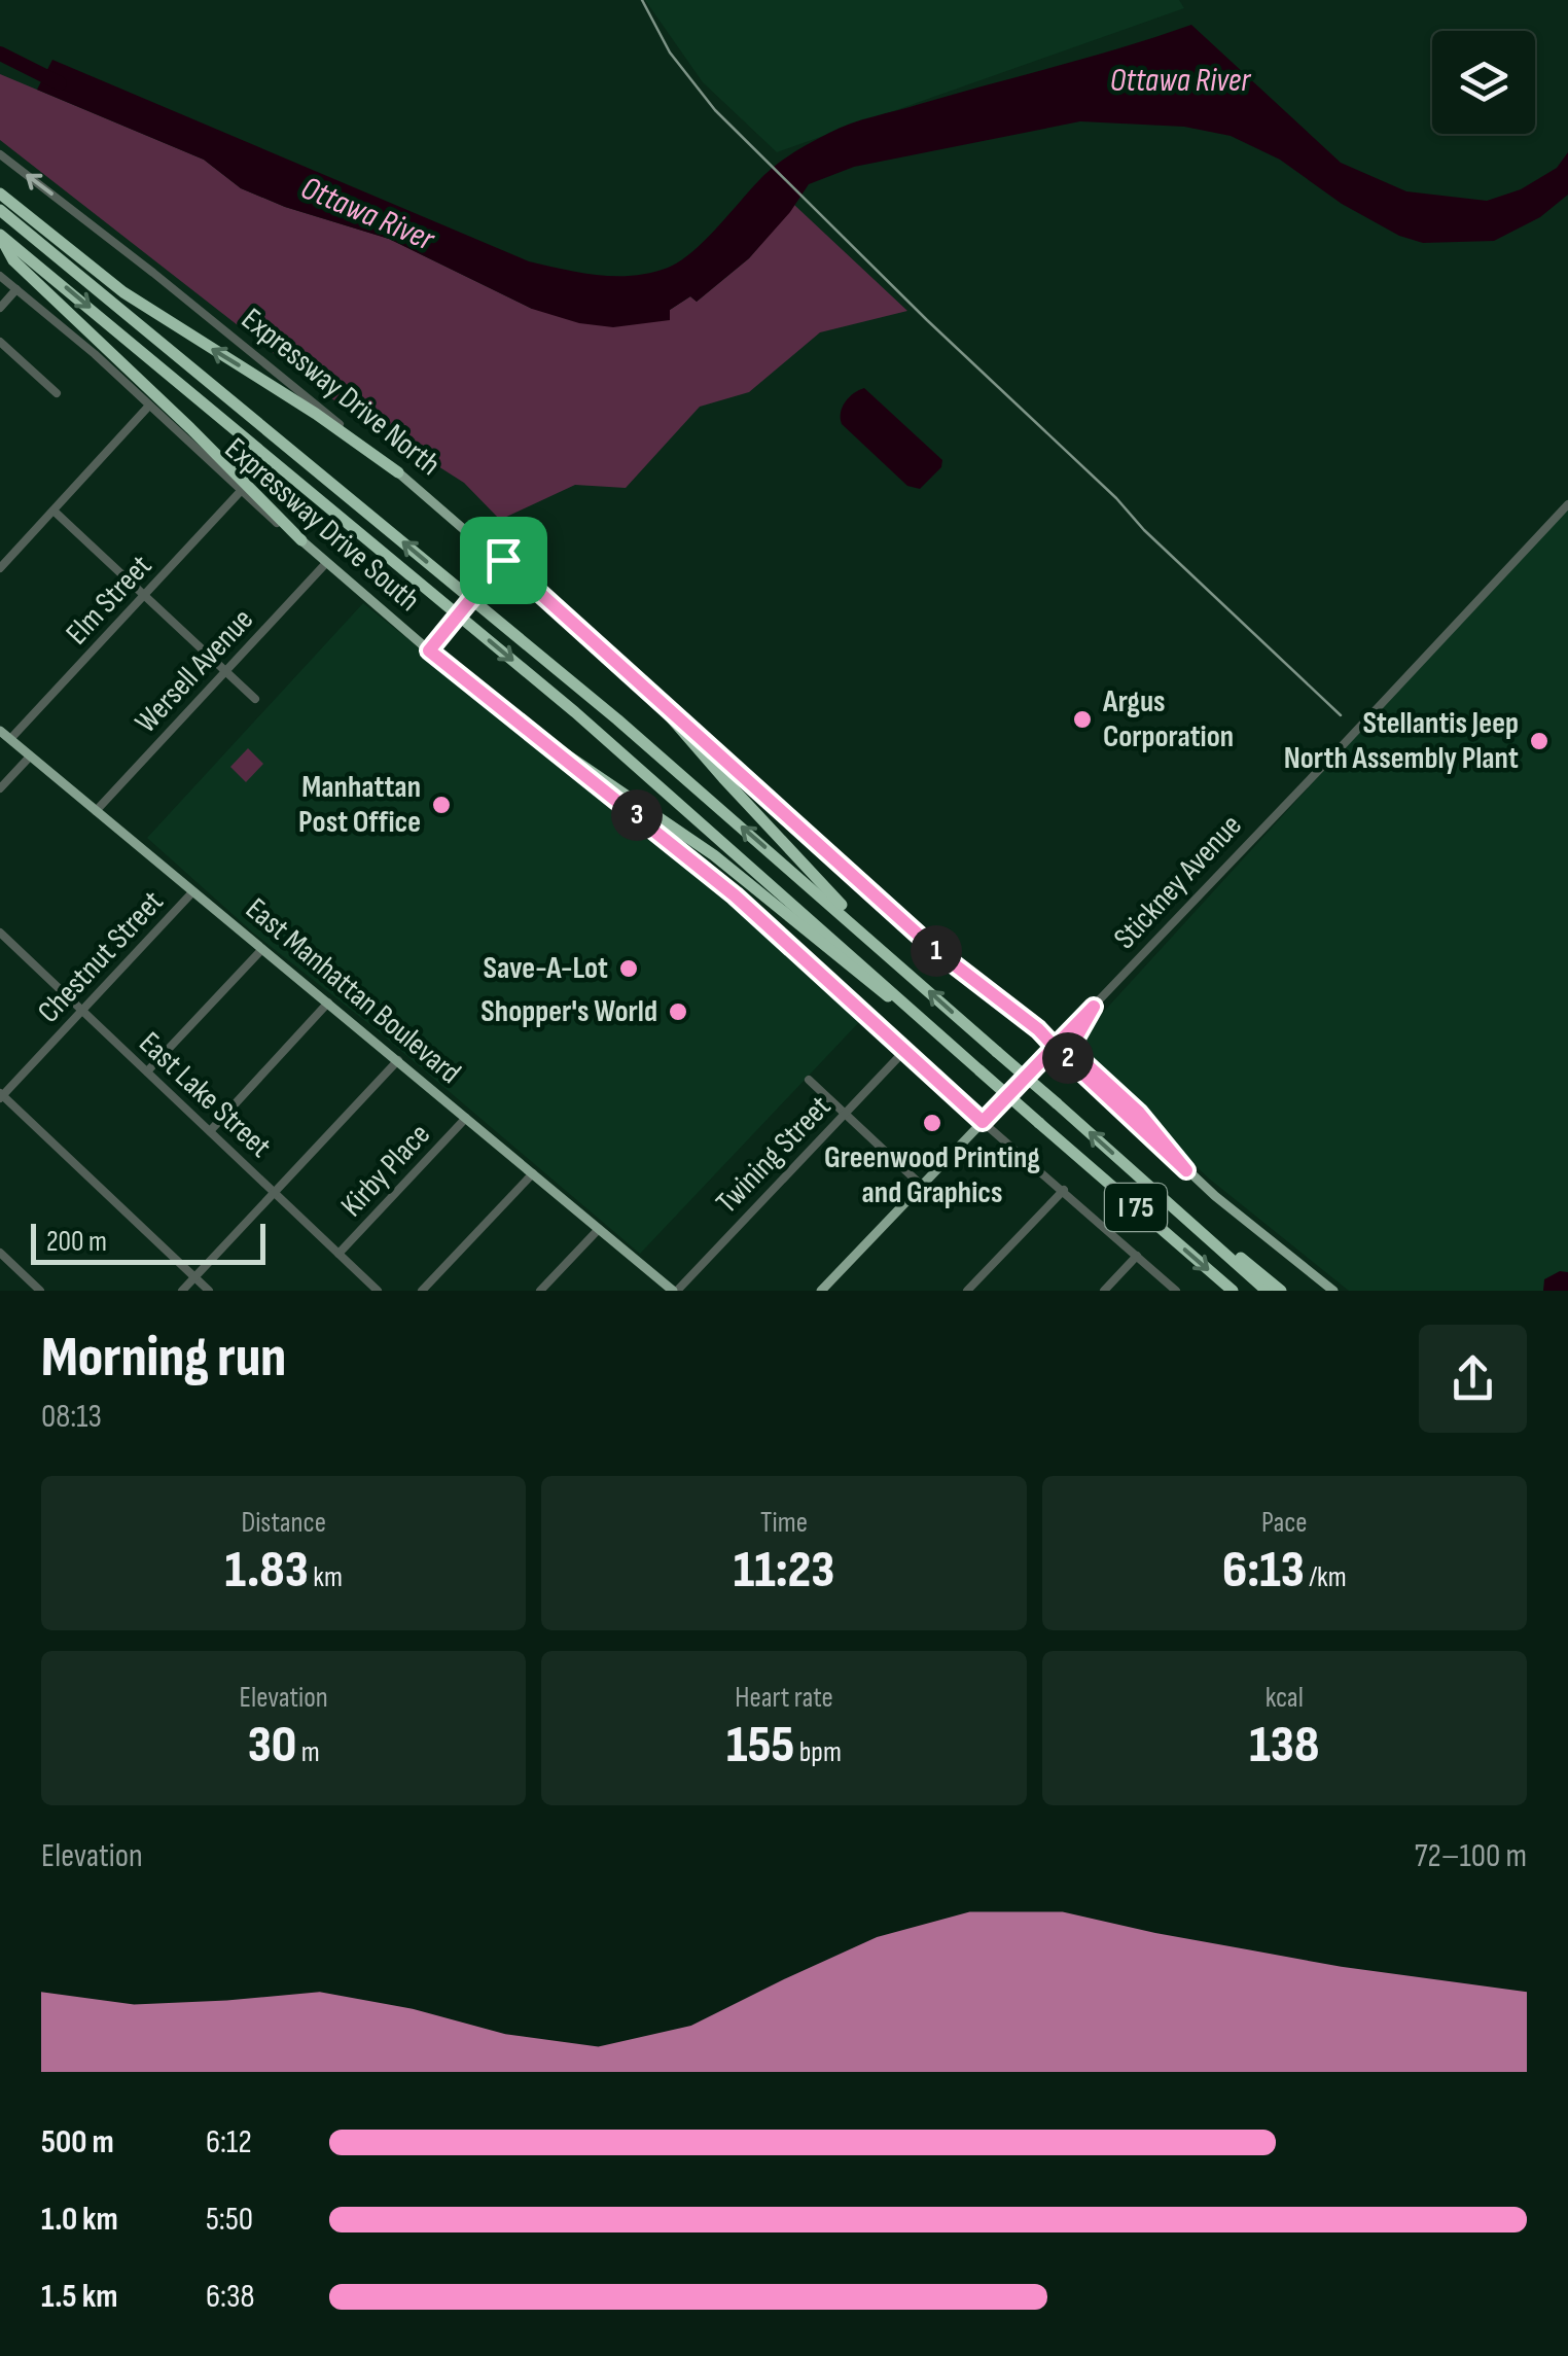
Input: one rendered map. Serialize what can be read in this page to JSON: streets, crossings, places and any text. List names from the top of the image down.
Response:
{
  "streets": {
    "highway": ["I 75"],
    "main road": [
      "Expressway Drive North",
      "Expressway Drive South",
      "Stickney Avenue",
      "East Manhattan Boulevard"
    ],
    "street": [
      "Elm Street",
      "Wersell Avenue",
      "Chestnut Street",
      "East Lake Street",
      "Twining Street",
      "Kirby Place"
    ]
  },
  "crossings": [
    ["Expressway Drive North", "Stickney Avenue"],
    ["Expressway Drive South", "Elm Street"],
    ["Expressway Drive South", "Wersell Avenue"],
    ["Expressway Drive South", "Stickney Avenue"],
    ["Expressway Drive South", "Twining Street"],
    ["Elm Street", "East Manhattan Boulevard"],
    ["Wersell Avenue", "East Manhattan Boulevard"],
    ["Chestnut Street", "East Manhattan Boulevard"],
    ["Chestnut Street", "East Lake Street"],
    ["East Manhattan Boulevard", "Twining Street"],
    ["East Manhattan Boulevard", "Kirby Place"],
    ["East Lake Street", "Kirby Place"]
  ],
  "water": ["Ottawa River"],
  "places": [
    "Argus Corporation",
    "Stellantis Jeep North Assembly Plant",
    "Manhattan Post Office",
    "Save-A-Lot",
    "Shopper's World",
    "Greenwood Printing and Graphics"
  ],
  "scale_bar": "200 m",
  "page": {
    "pins": ["3", "1", "2"],
    "scale": "200 m",
    "heading": ["Morning run", "08:13"],
    "stats": [
      ["Distance", "1.83 km"],
      ["Time", "11:23"],
      ["Pace", "6:13 /km"],
      ["Elevation", "30 m"],
      ["Heart rate", "155 bpm"],
      ["kcal", "138"]
    ],
    "chart": ["Elevation", "72–100 m"],
    "list": [
      {
        "name": "500 m",
        "note": "6:12"
      },
      {
        "name": "1.0 km",
        "note": "5:50"
      },
      {
        "name": "1.5 km",
        "note": "6:38"
      }
    ]
  }
}
